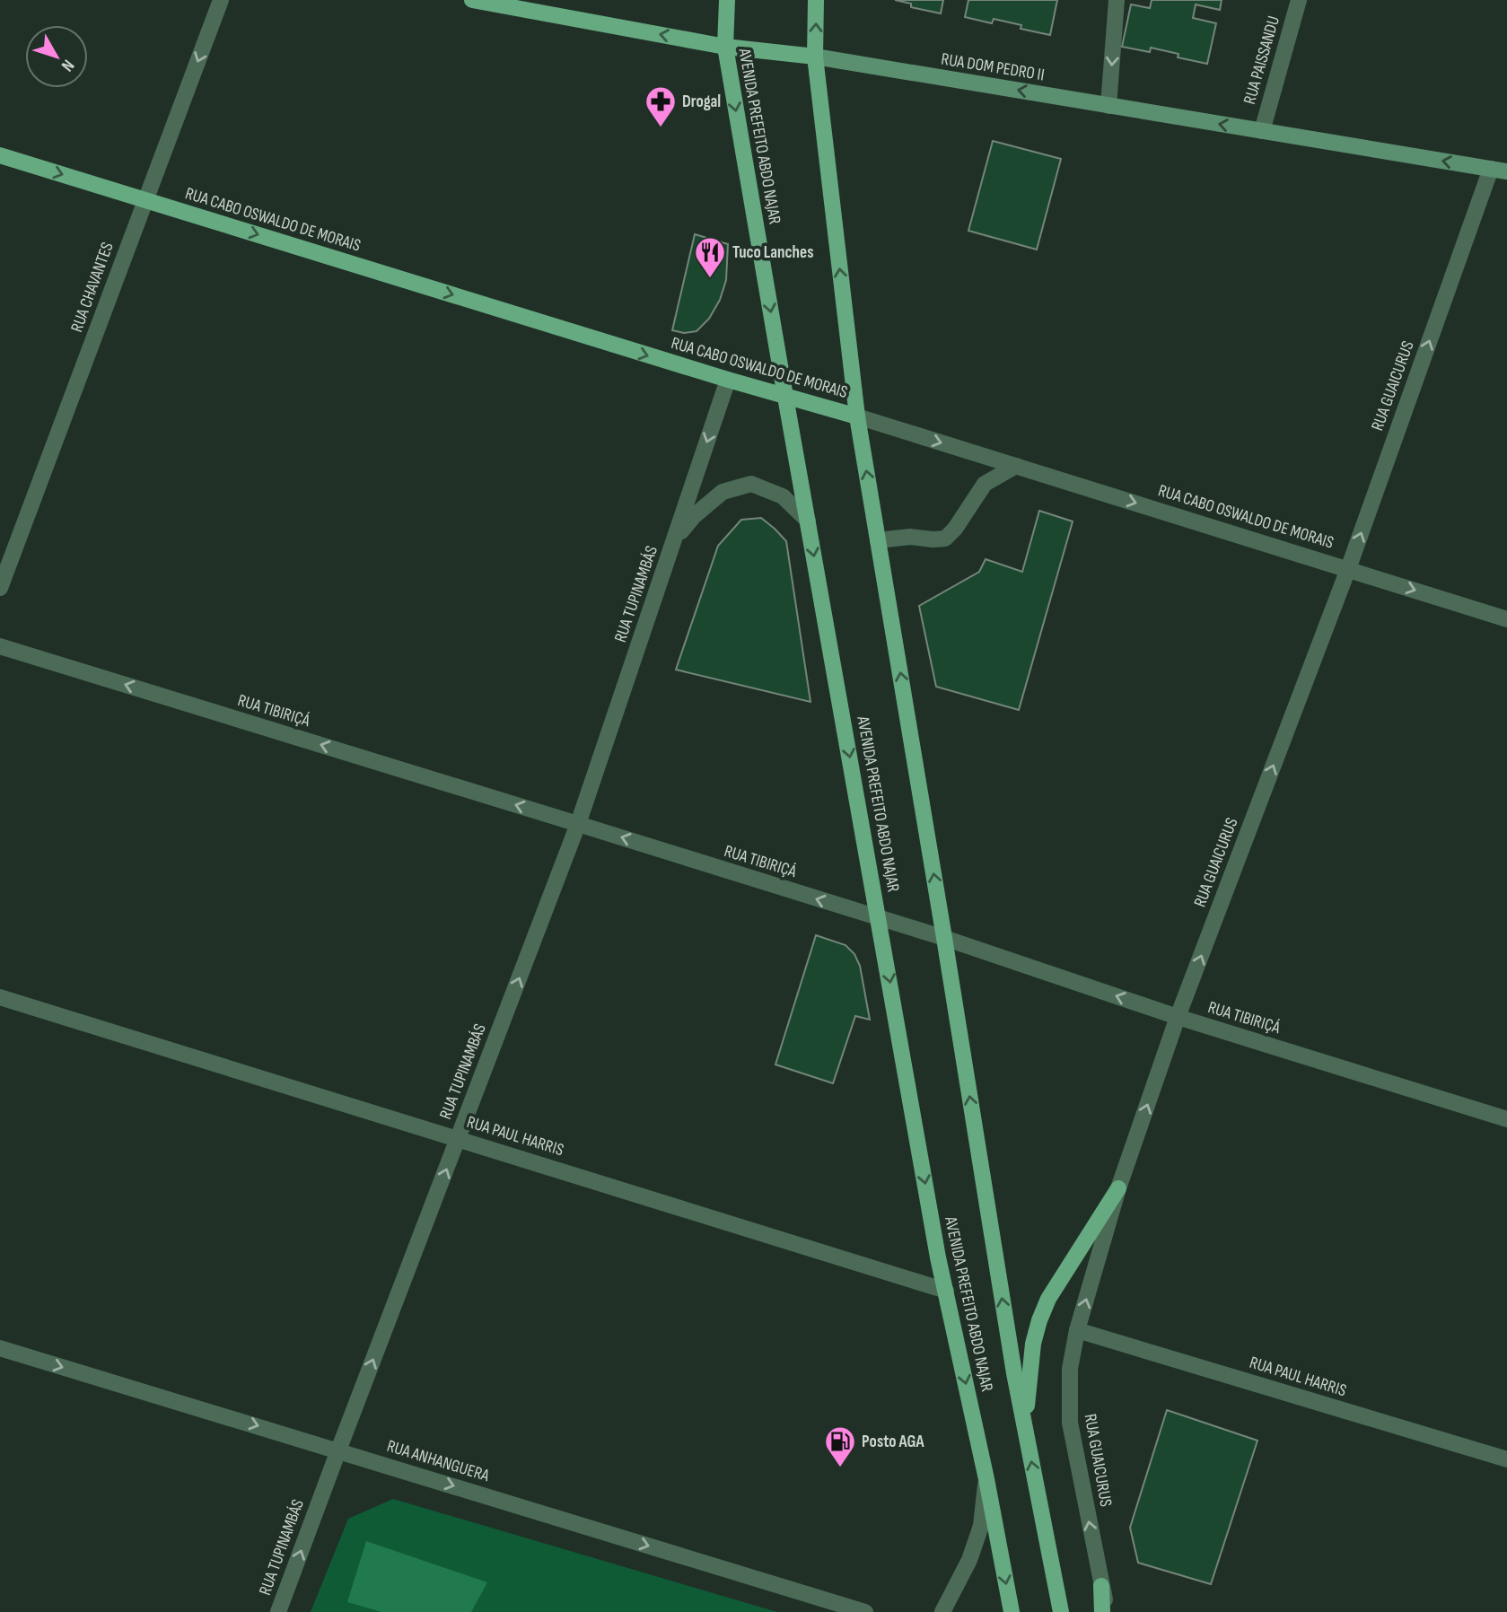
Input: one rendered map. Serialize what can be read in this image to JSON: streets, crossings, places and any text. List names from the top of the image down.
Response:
{
  "streets": {
    "main road": ["RUA DOM PEDRO II", "AVENIDA PREFEITO ABDO NAJAR", "RUA CABO OSWALDO DE MORAIS"],
    "street": [
      "RUA PAISSANDU",
      "RUA CHAVANTES",
      "RUA GUAICURUS",
      "RUA TUPINAMBÁS",
      "RUA TIBIRIÇÁ",
      "RUA PAUL HARRIS",
      "RUA ANHANGUERA"
    ]
  },
  "crossings": [
    ["RUA PAISSANDU", "RUA DOM PEDRO II"],
    ["RUA DOM PEDRO II", "AVENIDA PREFEITO ABDO NAJAR"],
    ["RUA DOM PEDRO II", "RUA GUAICURUS"],
    ["AVENIDA PREFEITO ABDO NAJAR", "RUA CABO OSWALDO DE MORAIS"],
    ["AVENIDA PREFEITO ABDO NAJAR", "RUA TUPINAMBÁS"],
    ["AVENIDA PREFEITO ABDO NAJAR", "RUA TIBIRIÇÁ"],
    ["AVENIDA PREFEITO ABDO NAJAR", "RUA PAUL HARRIS"],
    ["RUA CABO OSWALDO DE MORAIS", "RUA CHAVANTES"],
    ["RUA CABO OSWALDO DE MORAIS", "RUA GUAICURUS"],
    ["RUA CABO OSWALDO DE MORAIS", "RUA TUPINAMBÁS"],
    ["RUA GUAICURUS", "RUA TIBIRIÇÁ"],
    ["RUA GUAICURUS", "RUA PAUL HARRIS"],
    ["RUA TUPINAMBÁS", "RUA TIBIRIÇÁ"],
    ["RUA TUPINAMBÁS", "RUA PAUL HARRIS"],
    ["RUA TUPINAMBÁS", "RUA ANHANGUERA"]
  ],
  "one_way": [
    "RUA DOM PEDRO II",
    "RUA CABO OSWALDO DE MORAIS",
    "RUA GUAICURUS",
    "RUA TIBIRIÇÁ",
    "RUA ANHANGUERA"
  ],
  "places": {
    "pharmacy": ["Drogal"],
    "restaurant": ["Tuco Lanches"],
    "fuel station": ["Posto AGA"]
  },
  "north": "bottom right"
}
